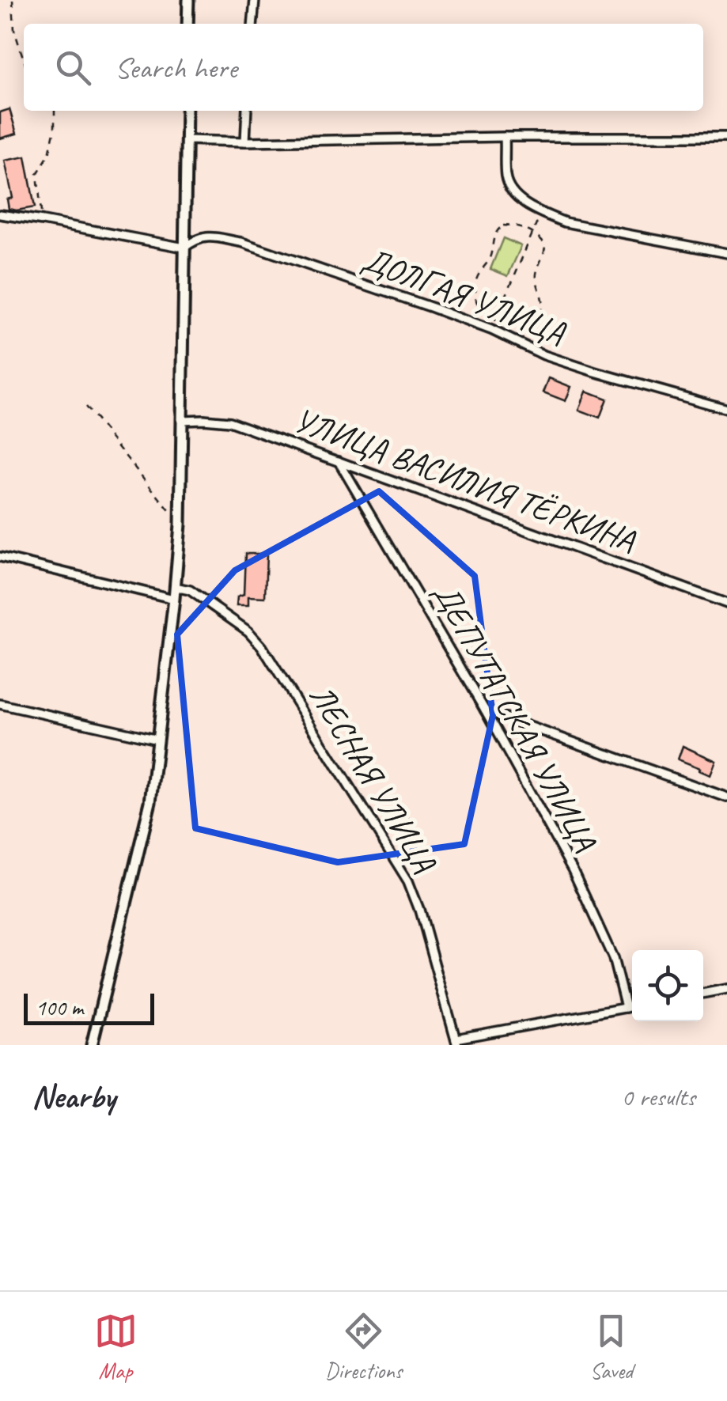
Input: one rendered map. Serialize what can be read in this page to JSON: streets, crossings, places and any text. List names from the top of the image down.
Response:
{
  "streets": {
    "street": [
      "ДОЛГАЯ УЛИЦА",
      "УЛИЦА ВАСИЛИЯ ТЁРКИНА",
      "ДЕПУТАТСКАЯ УЛИЦА",
      "ЛЕСНАЯ УЛИЦА"
    ]
  },
  "crossings": [
    ["УЛИЦА ВАСИЛИЯ ТЁРКИНА", "ДЕПУТАТСКАЯ УЛИЦА"]
  ],
  "scale_bar": "100 m",
  "page": {
    "search": "Search here",
    "scale": "100 m",
    "heading": ["Nearby", "0 results"],
    "nav": ["Map", "Directions", "Saved"]
  }
}
